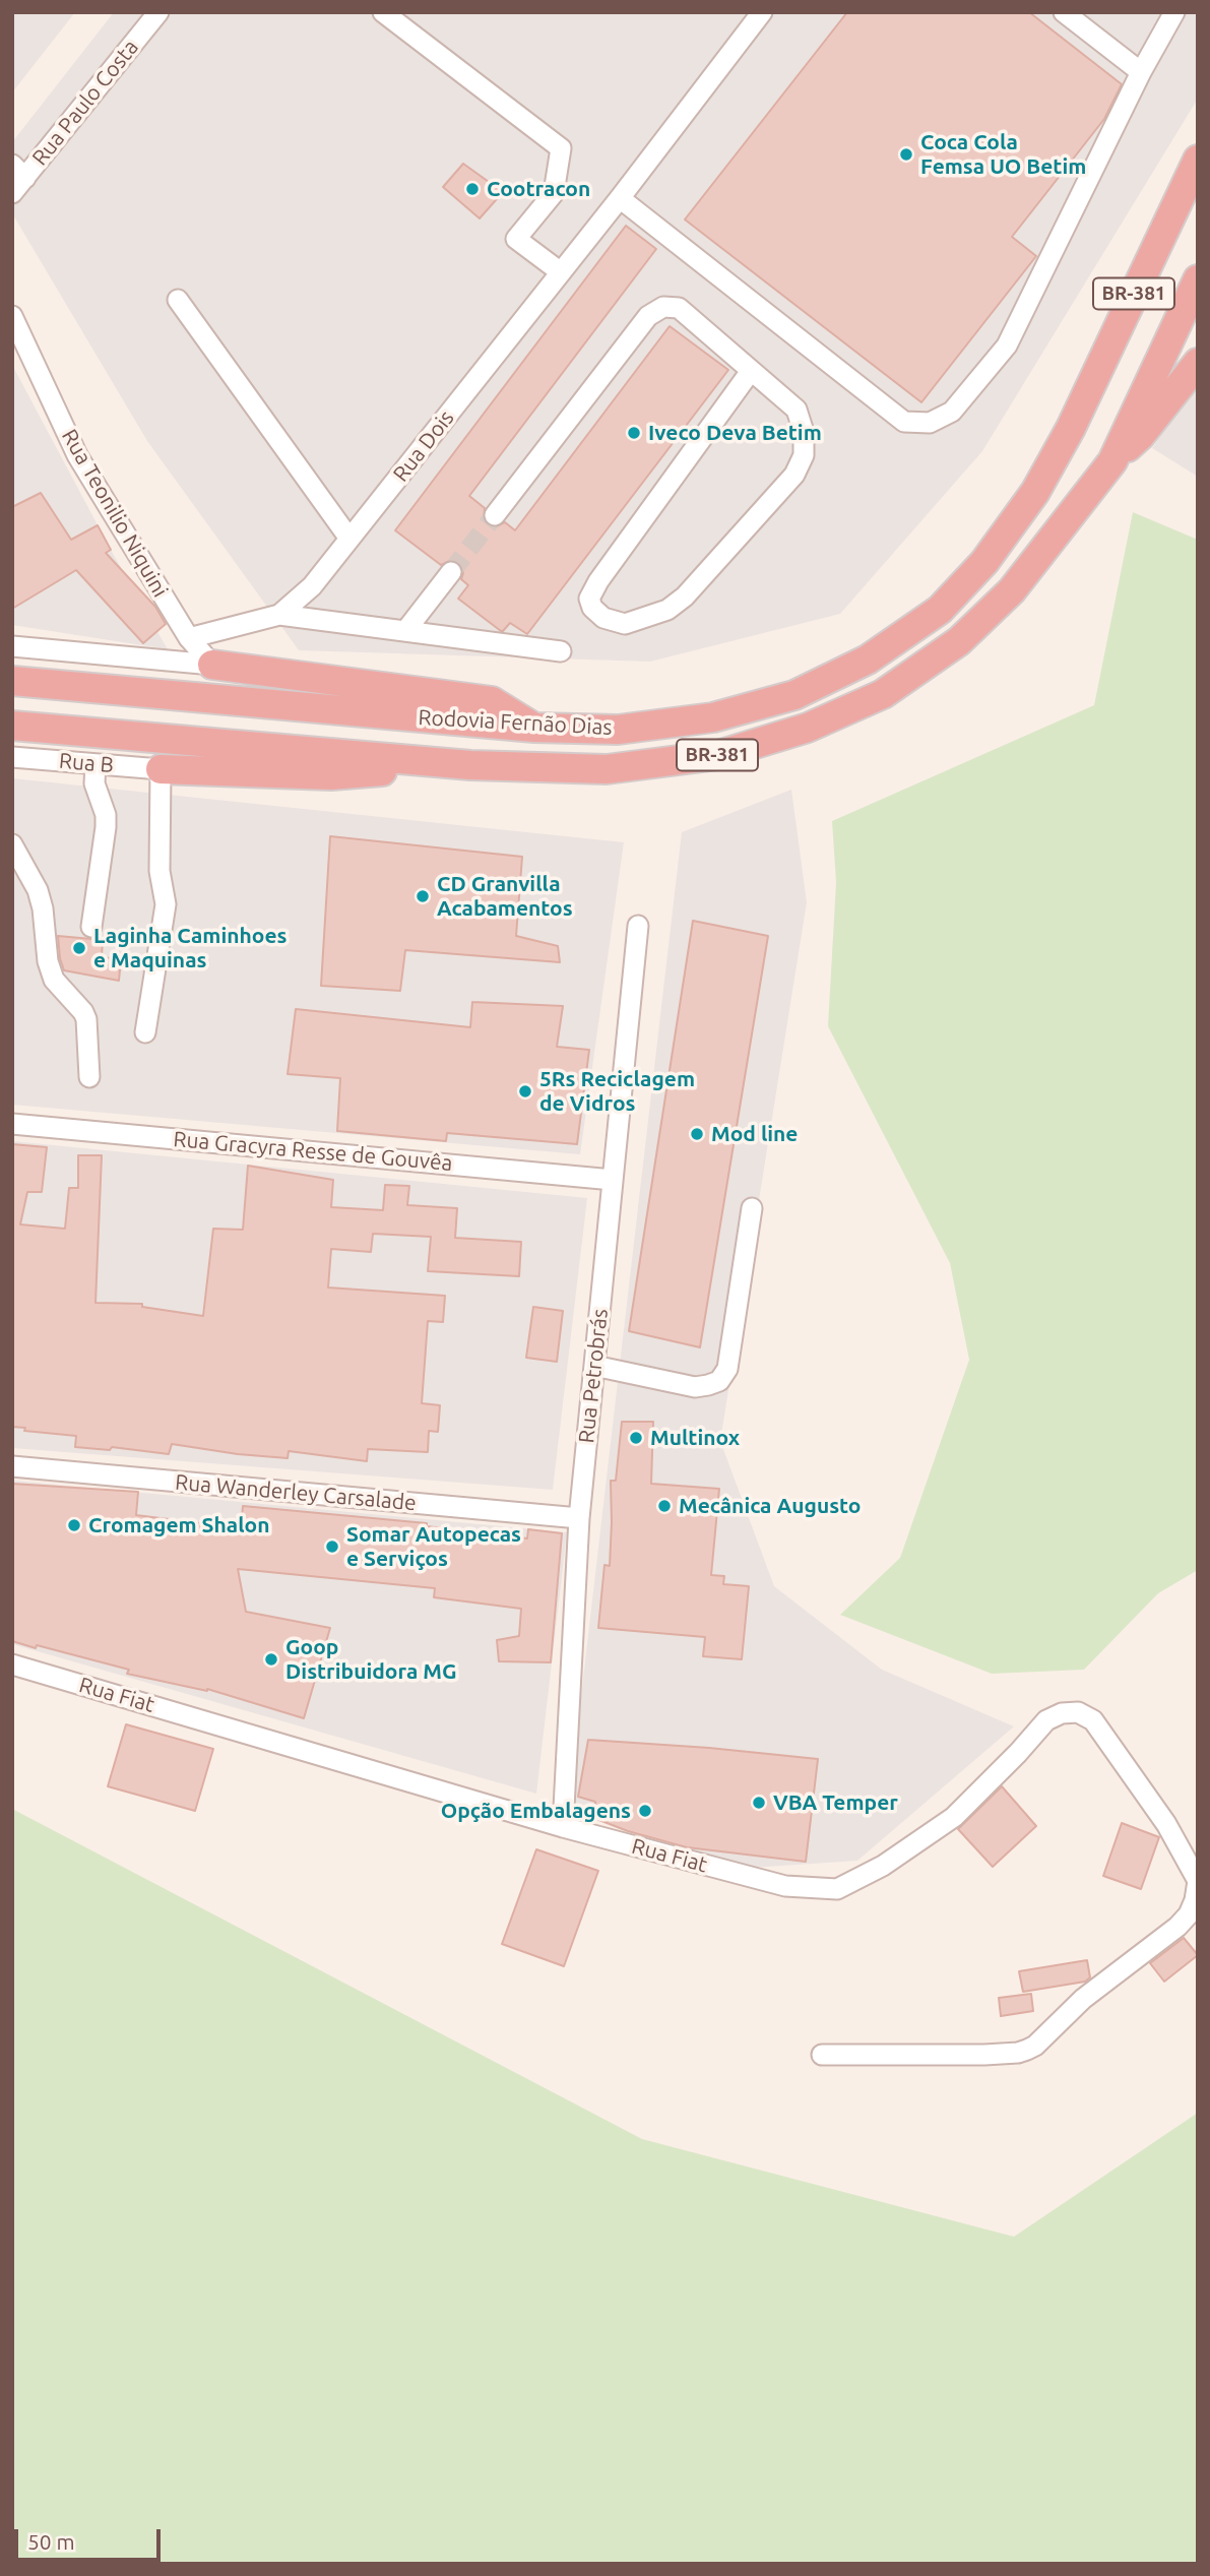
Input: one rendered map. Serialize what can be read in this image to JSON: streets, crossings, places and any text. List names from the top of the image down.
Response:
{
  "streets": {
    "highway": ["BR-381", "Rodovia Fernão Dias"],
    "street": [
      "Rua Paulo Costa",
      "Rua Dois",
      "Rua Teonilio Niquini",
      "Rua B",
      "Rua Gracyra Resse de Gouvêa",
      "Rua Petrobrás",
      "Rua Wanderley Carsalade",
      "Rua Fiat"
    ]
  },
  "crossings": [
    ["Rua Dois", "Rua Teonilio Niquini"],
    ["Rua Gracyra Resse de Gouvêa", "Rua Petrobrás"],
    ["Rua Petrobrás", "Rua Wanderley Carsalade"],
    ["Rua Petrobrás", "Rua Fiat"]
  ],
  "places": [
    "Coca Cola Femsa UO Betim",
    "Cootracon",
    "Iveco Deva Betim",
    "CD Granvilla Acabamentos",
    "Laginha Caminhoes e Maquinas",
    "5Rs Reciclagem de Vidros",
    "Mod line",
    "Multinox",
    "Mecânica Augusto",
    "Cromagem Shalon",
    "Somar Autopecas e Serviços",
    "Goop Distribuidora MG",
    "VBA Temper",
    "Opção Embalagens"
  ],
  "scale_bar": "50 m"
}
